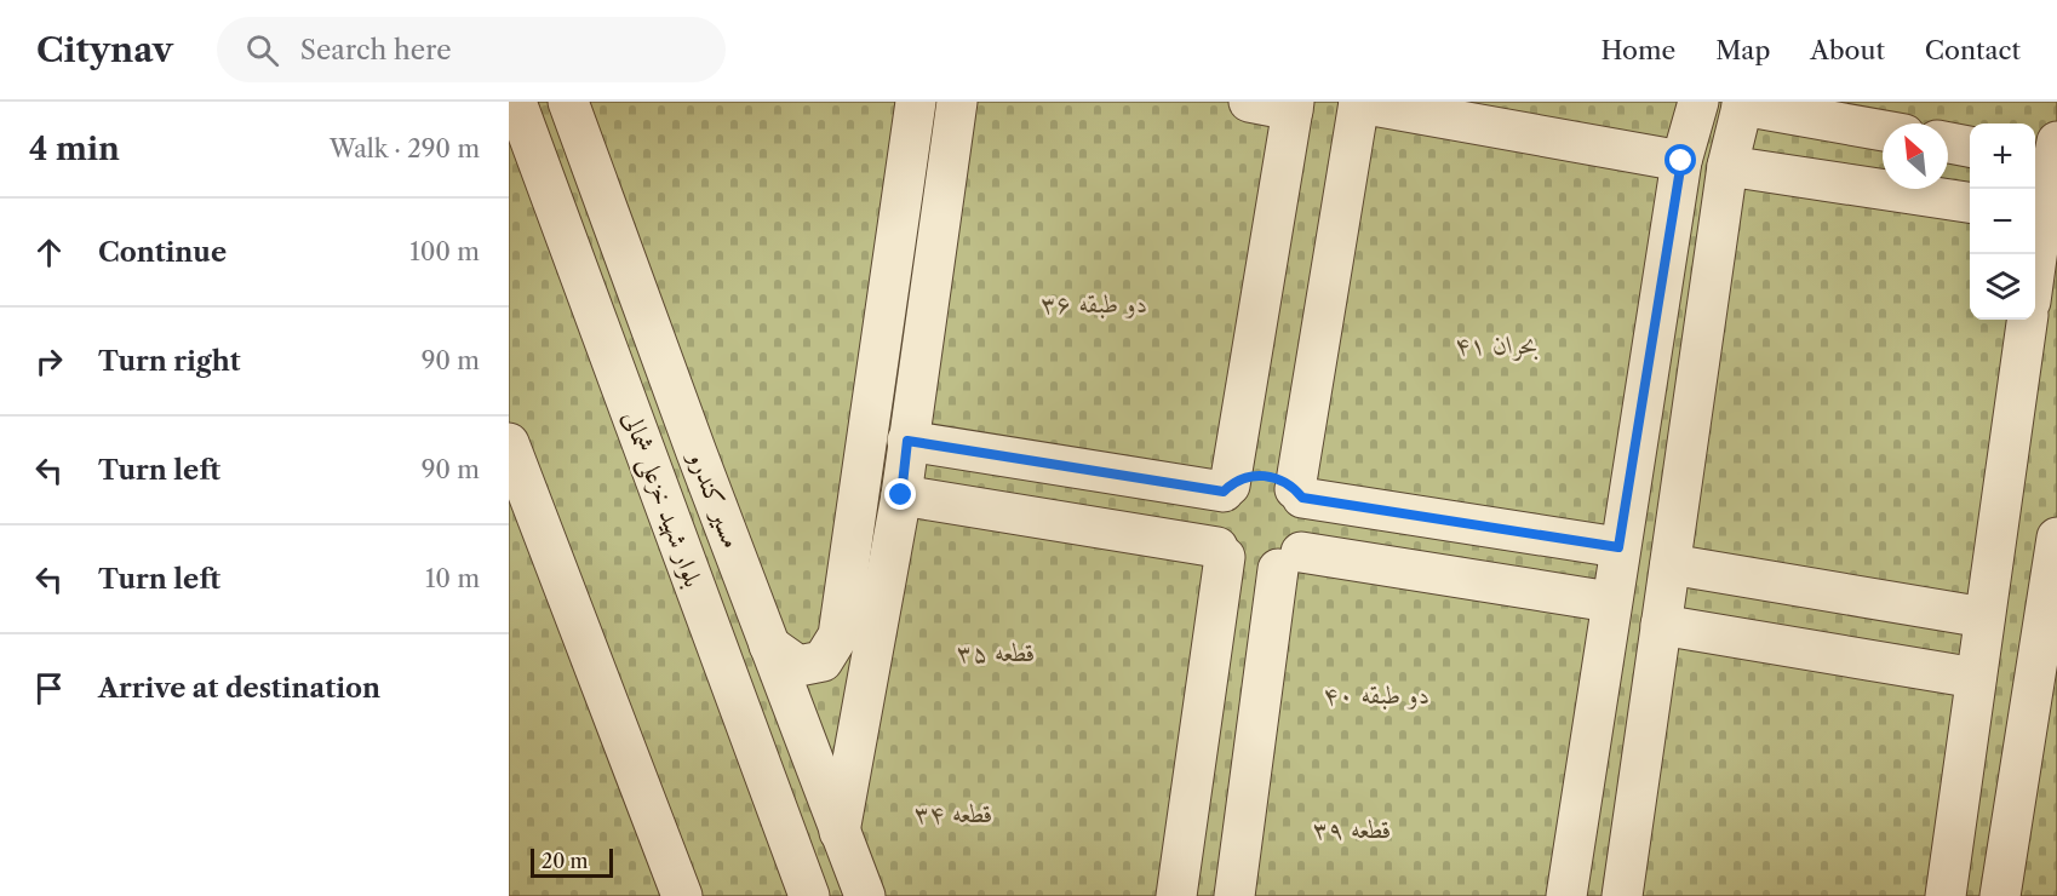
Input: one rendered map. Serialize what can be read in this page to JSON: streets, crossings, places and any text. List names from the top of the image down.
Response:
{
  "streets": {
    "lane": ["بلوار شهید خزعلی شمالی", "مسیر کندرو"]
  },
  "parks": [
    "۳۶ دو طبقه",
    "۴۱ بحران",
    "قطعه ۳۵",
    "۴۰ دو طبقه",
    "قطعه ۳۴",
    "قطعه ۳۹"
  ],
  "scale_bar": "20 m",
  "north": "top left",
  "page": {
    "header": "Citynav",
    "search": "Search here",
    "nav": [
      "Home",
      "Map",
      "About",
      "Contact"
    ],
    "heading": ["4 min", "Walk · 290 m"],
    "map_buttons": ["+", "−"],
    "list": [
      ["Continue", "100 m"],
      ["Turn right", "90 m"],
      ["Turn left", "90 m"],
      ["Turn left", "10 m"],
      "Arrive at destination"
    ],
    "scale": "20 m"
  }
}
